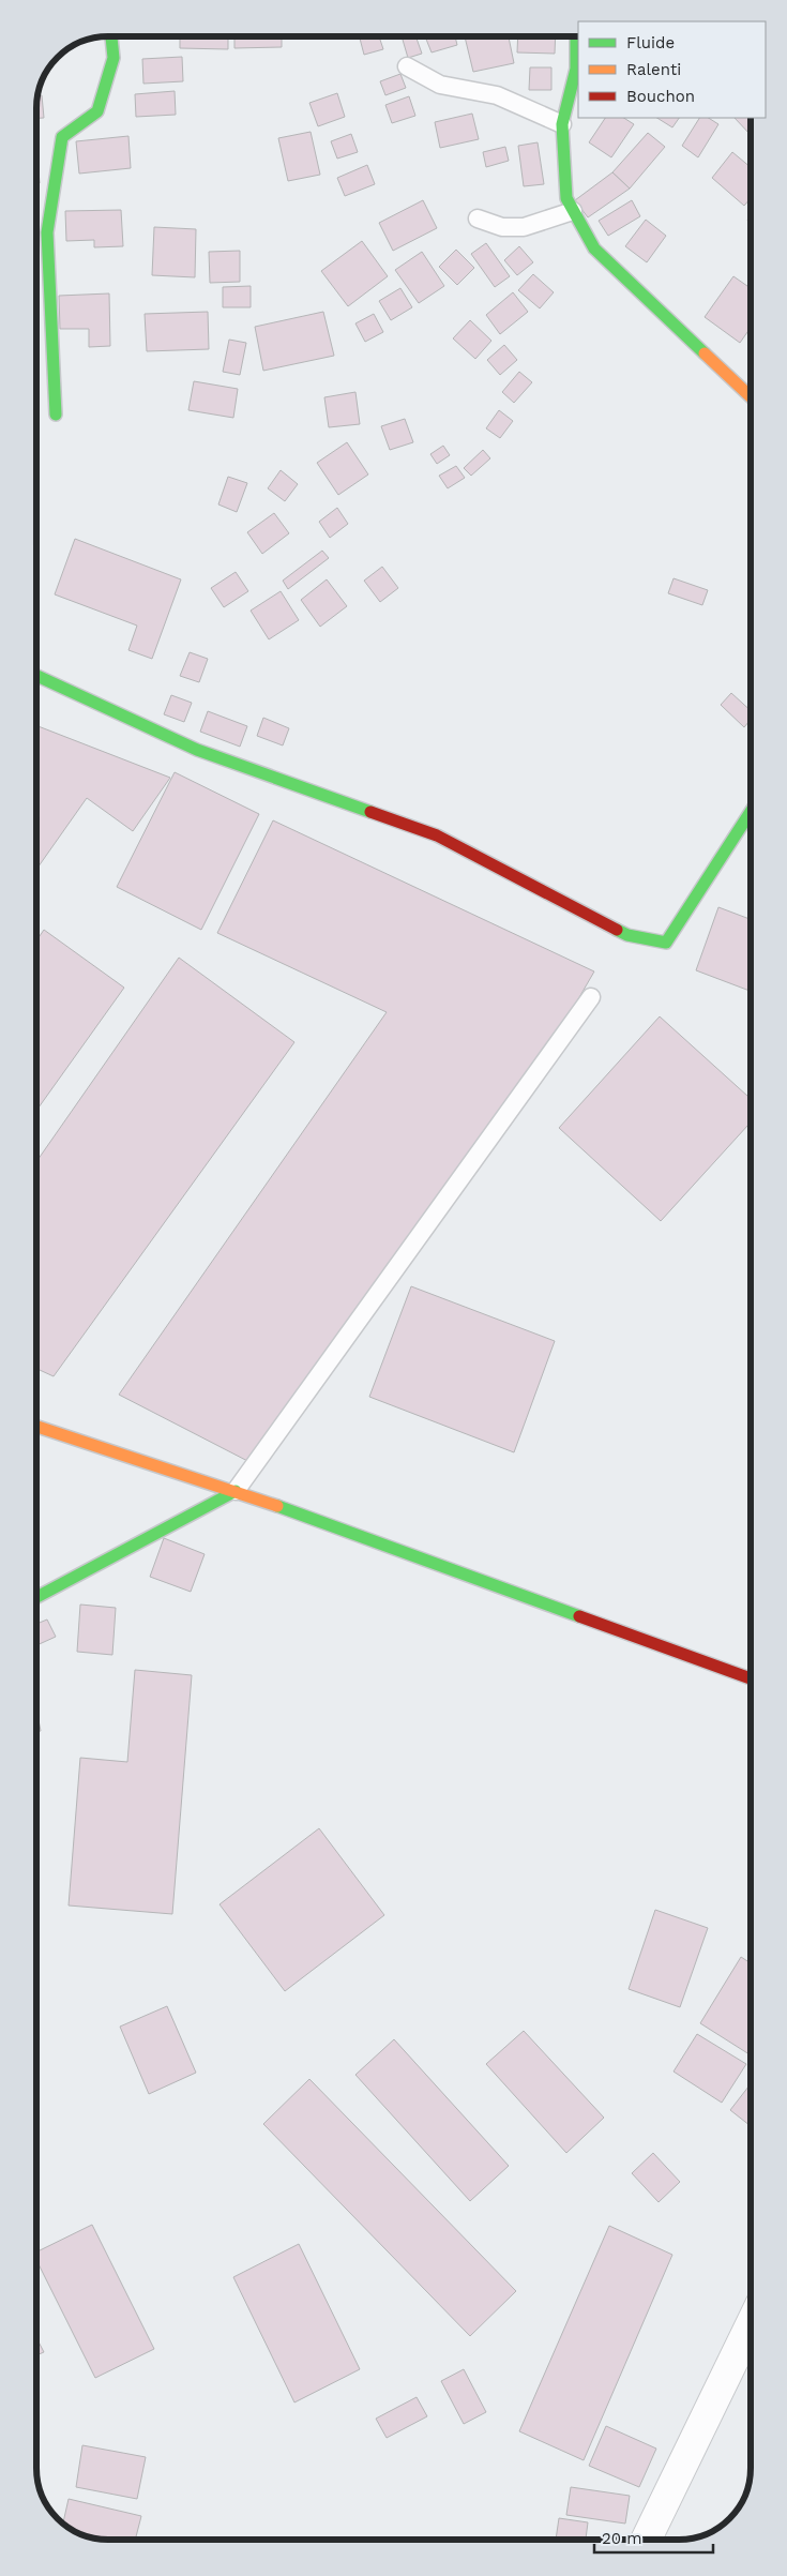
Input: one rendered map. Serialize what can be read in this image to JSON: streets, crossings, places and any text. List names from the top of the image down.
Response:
{
  "legend": ["Fluide", "Ralenti", "Bouchon"],
  "scale_bar": "20 m"
}
